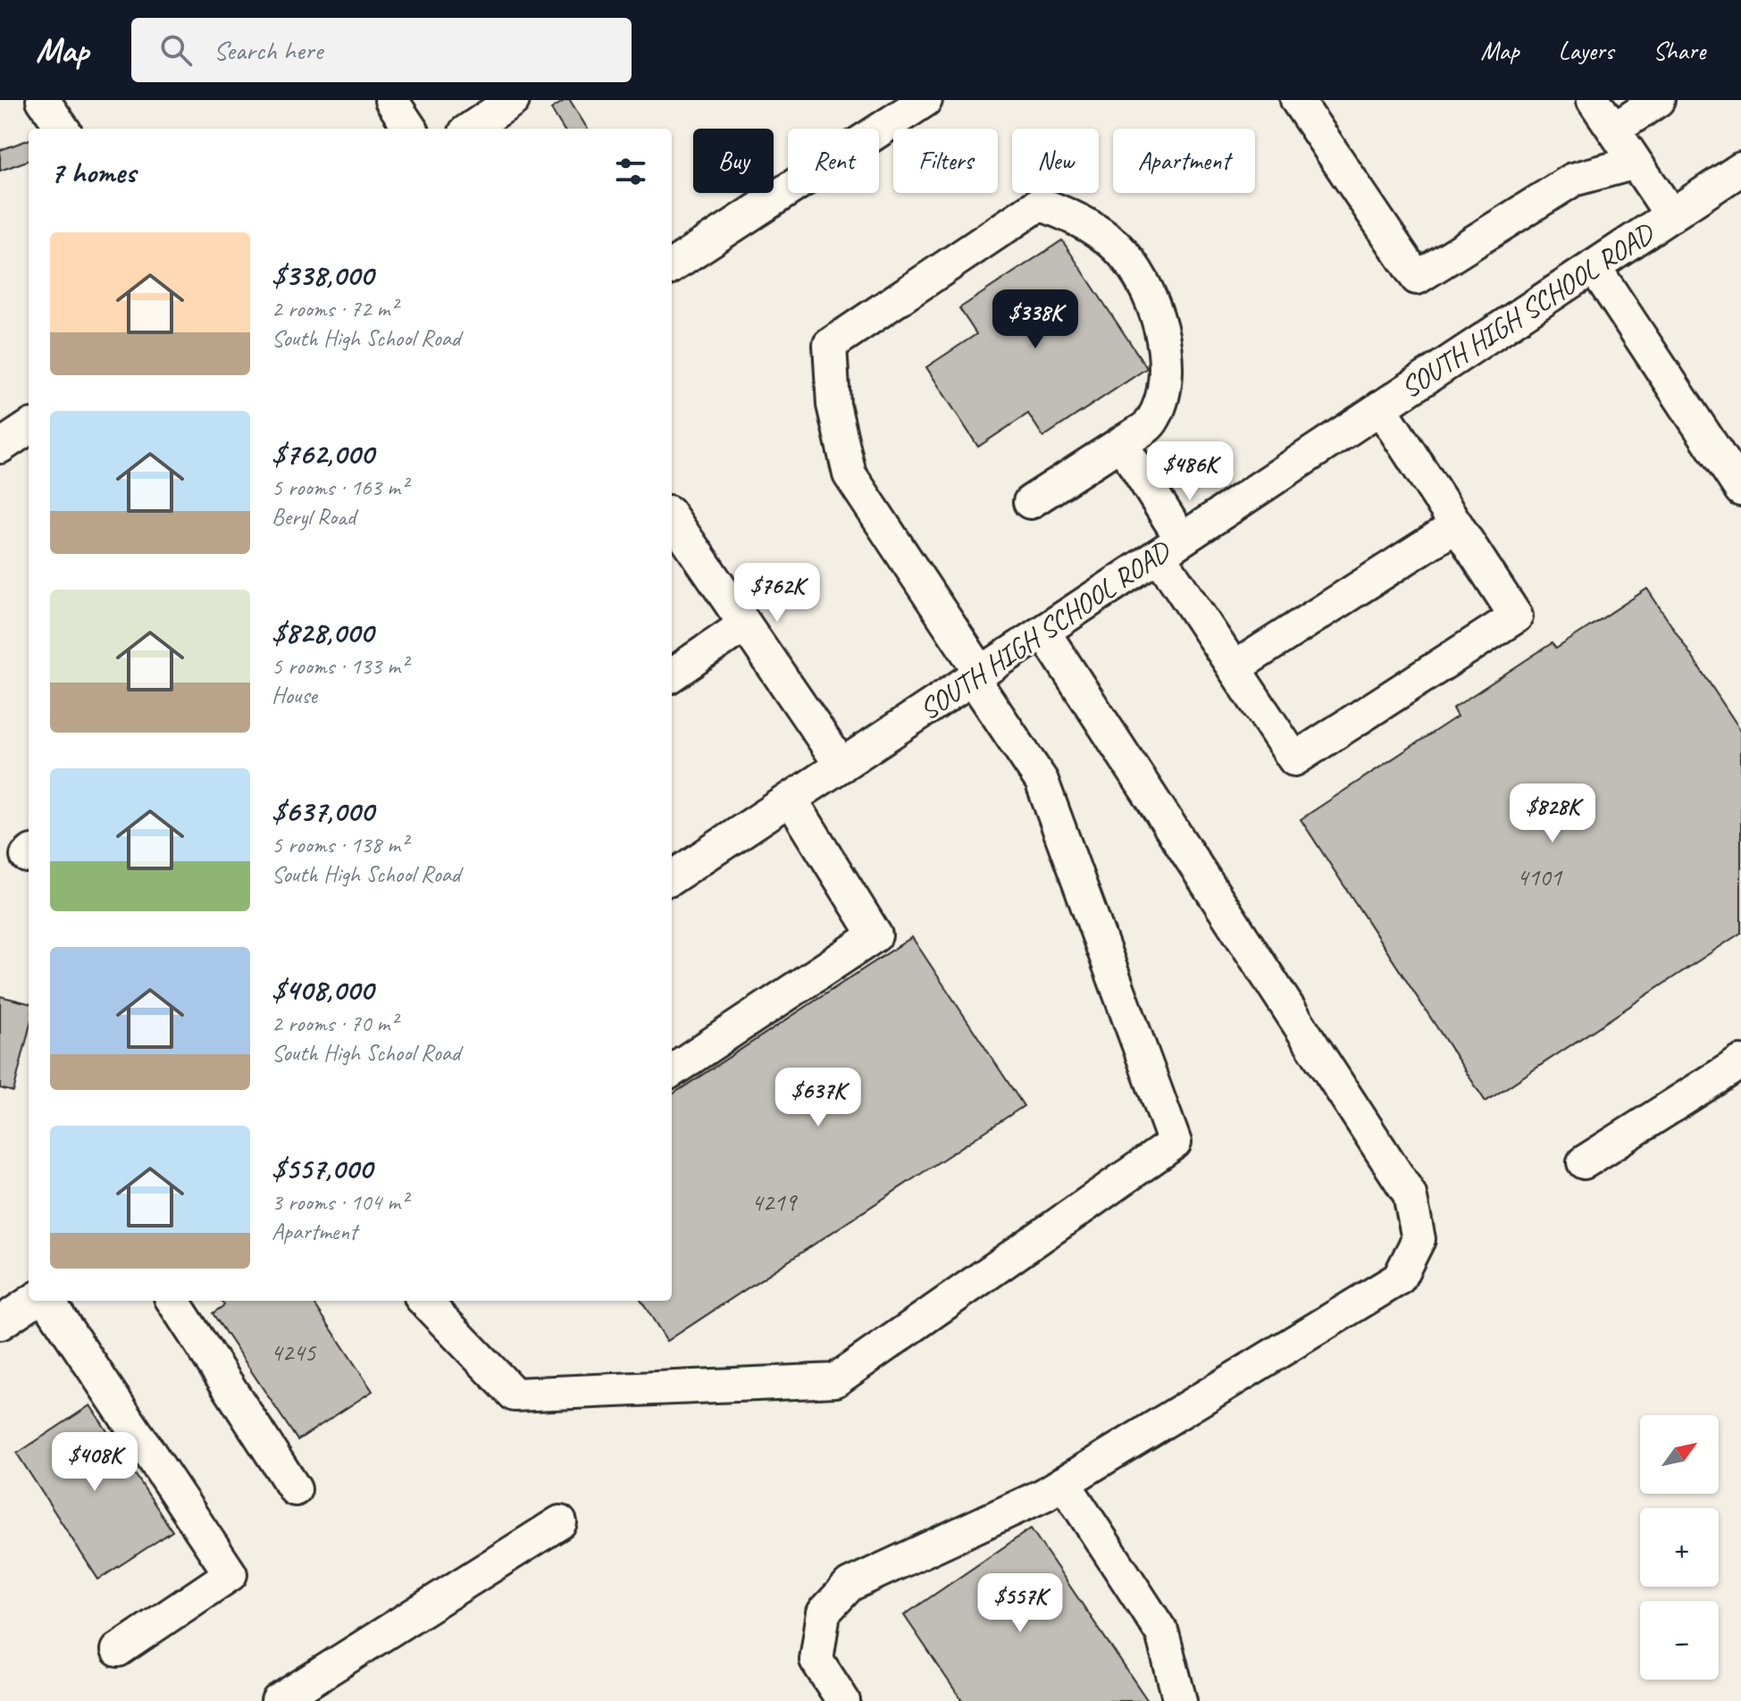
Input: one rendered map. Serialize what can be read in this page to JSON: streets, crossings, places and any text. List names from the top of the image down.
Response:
{
  "streets": {
    "street": ["SOUTH HIGH SCHOOL ROAD"]
  },
  "house_numbers": ["4101", "4219", "4245"],
  "north": "top right",
  "page": {
    "header": "Map",
    "search": "Search here",
    "nav": ["Map", "Layers", "Share"],
    "chip": [
      "Buy",
      "Rent",
      "Filters",
      "New",
      "Apartment"
    ],
    "heading": "7 homes",
    "list": [
      {
        "name": "$338,000",
        "note": "2 rooms · 72 m² · South High School Road"
      },
      {
        "name": "$762,000",
        "note": "5 rooms · 163 m² · Beryl Road"
      },
      {
        "name": "$828,000",
        "note": "5 rooms · 133 m² · House"
      },
      {
        "name": "$637,000",
        "note": "5 rooms · 138 m² · South High School Road"
      },
      {
        "name": "$408,000",
        "note": "2 rooms · 70 m² · South High School Road"
      },
      {
        "name": "$557,000",
        "note": "3 rooms · 104 m² · Apartment"
      }
    ],
    "price": [
      "$338K",
      "$486K",
      "$762K",
      "$828K",
      "$637K",
      "$408K",
      "$557K"
    ],
    "map_buttons": ["+", "−"]
  }
}
